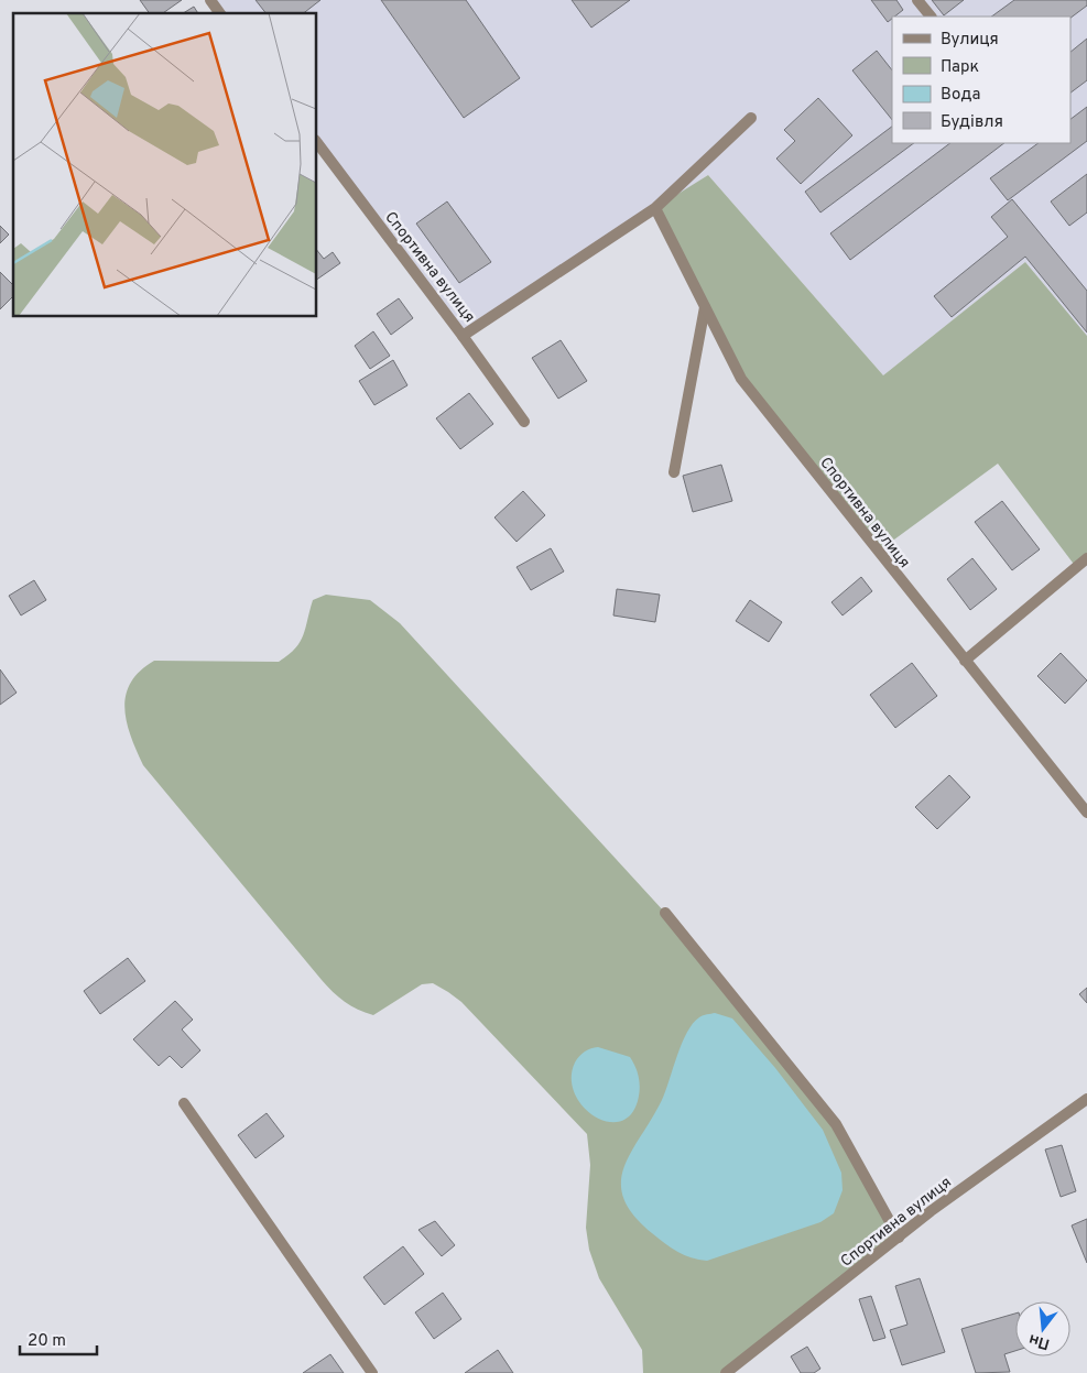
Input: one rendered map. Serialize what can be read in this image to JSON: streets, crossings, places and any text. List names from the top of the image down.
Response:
{
  "streets": {
    "street": ["Спортивна вулиця"]
  },
  "legend": [
    "Вулиця",
    "Парк",
    "Вода",
    "Будівля"
  ],
  "scale_bar": "20 m",
  "north": "bottom"
}
